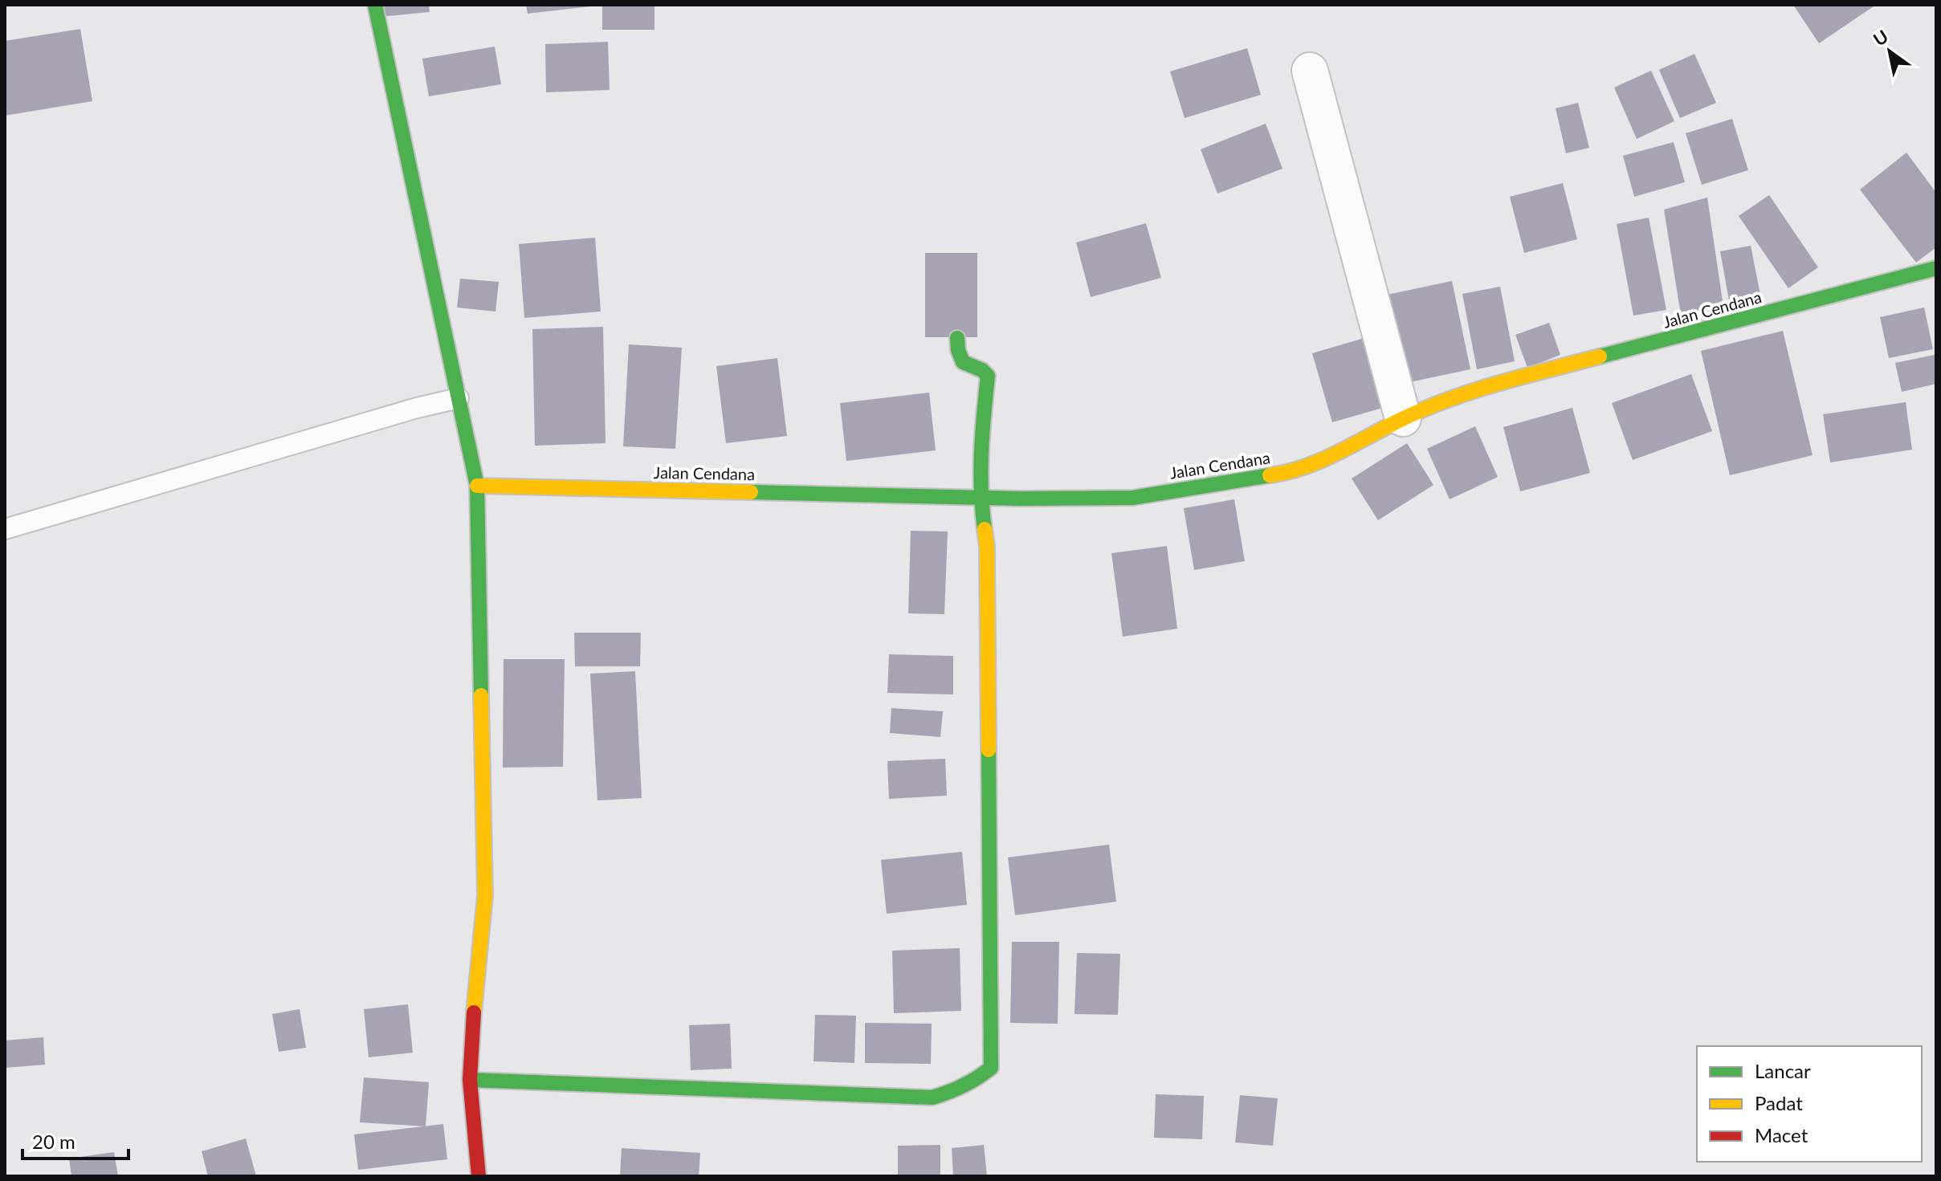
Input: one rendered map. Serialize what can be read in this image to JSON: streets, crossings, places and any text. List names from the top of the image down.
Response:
{
  "streets": {
    "street": ["Jalan Cendana"]
  },
  "legend": ["Lancar", "Padat", "Macet"],
  "scale_bar": "20 m",
  "north": "top left"
}
